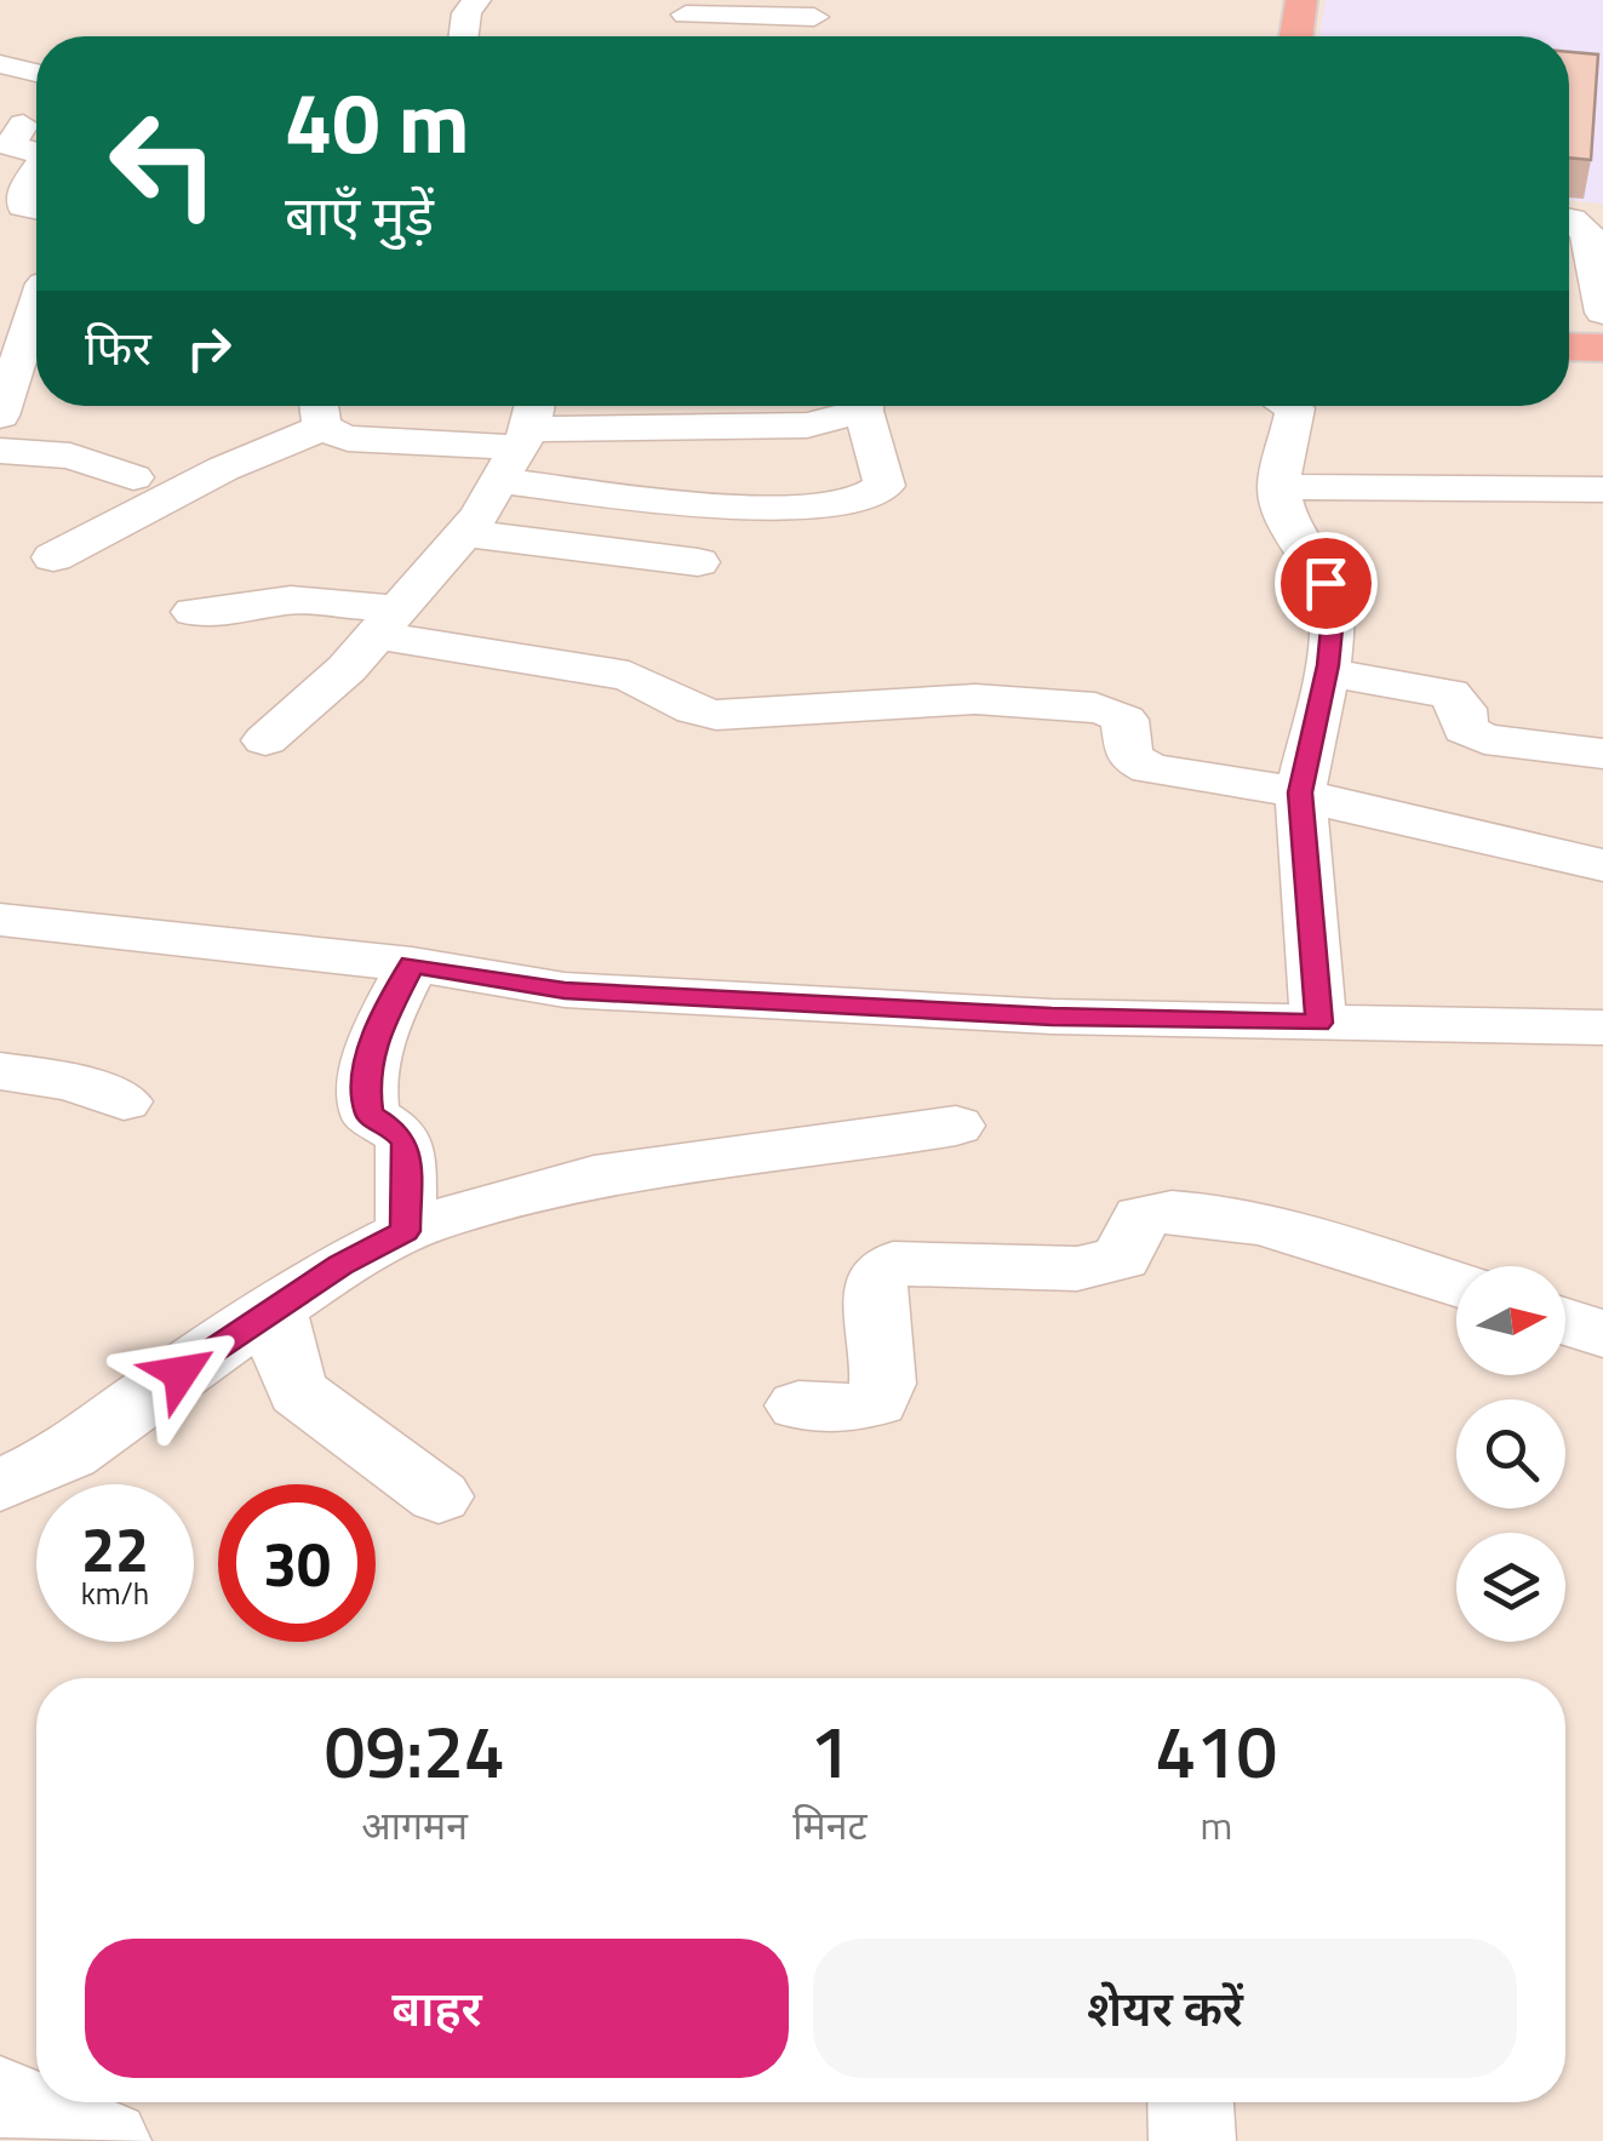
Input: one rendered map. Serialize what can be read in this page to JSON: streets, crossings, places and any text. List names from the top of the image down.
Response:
{
  "north": "right",
  "page": {
    "turn": ["40 m", "बाएँ मुड़ें"],
    "then": "फिर",
    "speed": "22 km/h",
    "limit": "30",
    "eta": [
      "09:24",
      "आगमन",
      "1",
      "मिनट",
      "410",
      "m"
    ],
    "buttons": ["बाहर", "शेयर करें"]
  }
}
